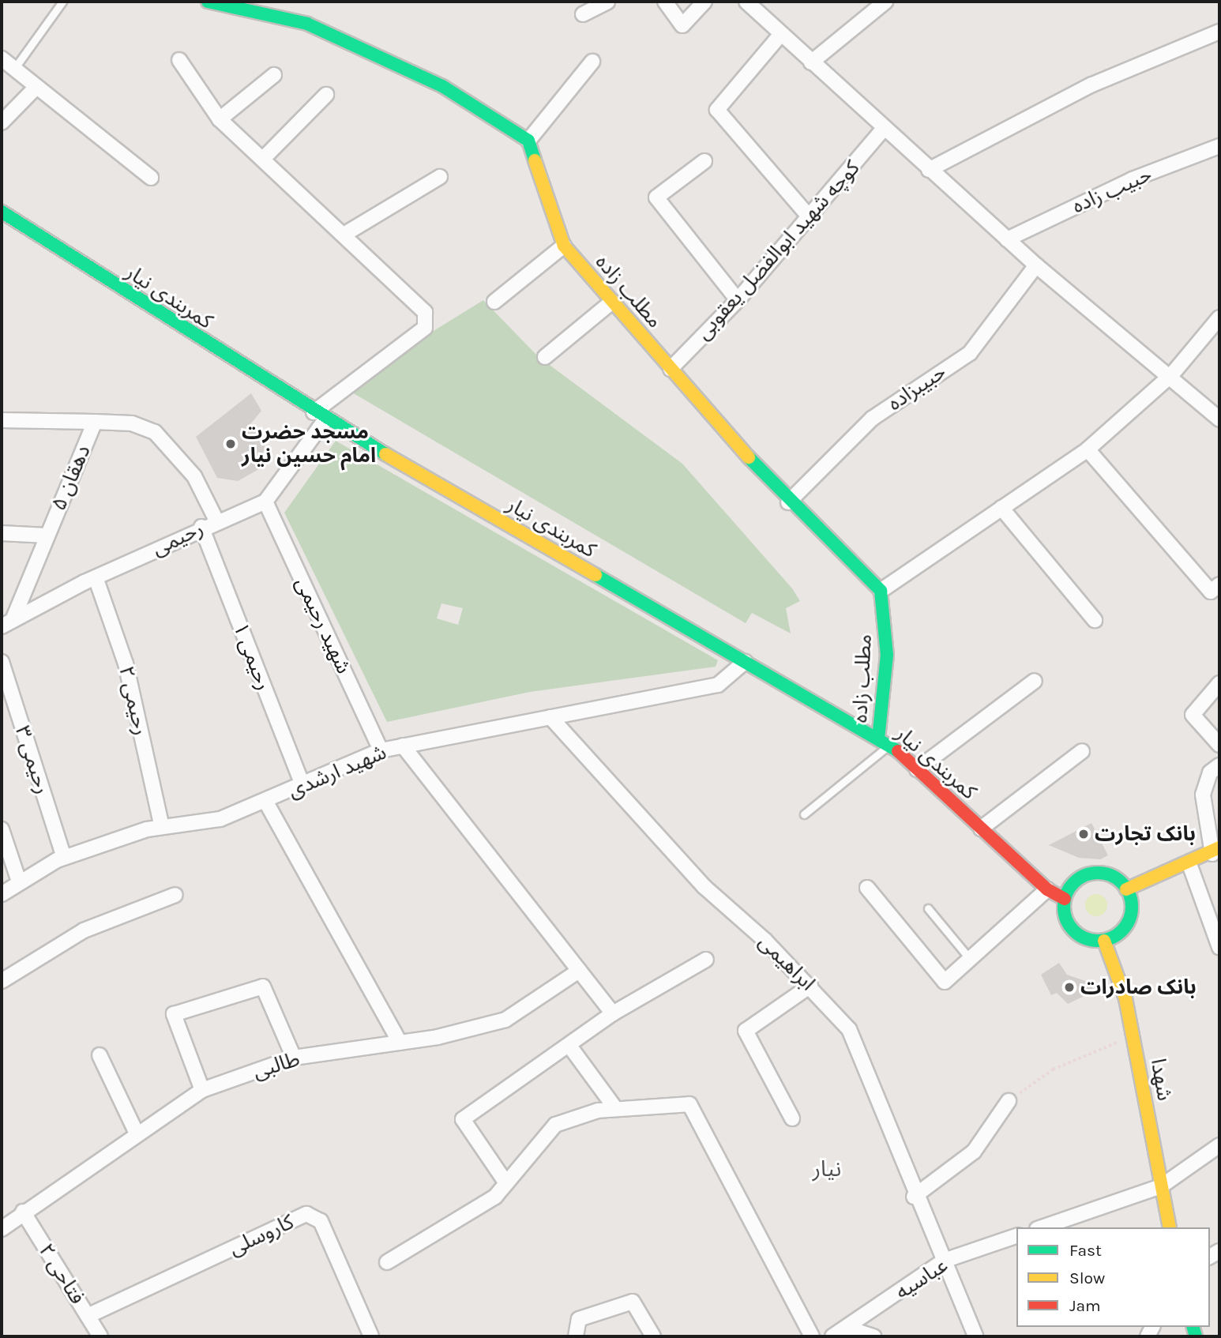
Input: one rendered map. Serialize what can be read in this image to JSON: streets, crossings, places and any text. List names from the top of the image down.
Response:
{
  "streets": {
    "street": [
      "حبیب زاده",
      "کوچه شهید ابوالفضل یعقوبی",
      "مطلب زاده",
      "کمربندی نیار",
      "حبیبزاده",
      "دهقان ۵",
      "رحیمی",
      "شهید رحیمی",
      "رحیمی ۱",
      "رحیمی ۲",
      "رحیمی ۳",
      "شهید ارشدی",
      "ابراهیمی",
      "طالبی",
      "شهدا",
      "کاروسلی",
      "فتاحی ۲",
      "عباسیه"
    ]
  },
  "crossings": [
    ["کوچه شهید ابوالفضل یعقوبی", "مطلب زاده"],
    ["مطلب زاده", "کمربندی نیار"],
    ["مطلب زاده", "حبیبزاده"],
    ["کمربندی نیار", "شهید ارشدی"],
    ["کمربندی نیار", "شهدا"],
    ["دهقان ۵", "رحیمی"],
    ["رحیمی", "شهید رحیمی"],
    ["رحیمی", "رحیمی ۱"],
    ["رحیمی", "رحیمی ۲"],
    ["شهید رحیمی", "شهید ارشدی"],
    ["رحیمی ۱", "شهید ارشدی"],
    ["رحیمی ۲", "شهید ارشدی"],
    ["رحیمی ۳", "شهید ارشدی"],
    ["شهید ارشدی", "ابراهیمی"],
    ["ابراهیمی", "عباسیه"],
    ["طالبی", "فتاحی ۲"],
    ["کاروسلی", "فتاحی ۲"]
  ],
  "districts": ["نیار"],
  "places": ["مسجد حضرت امام حسین نیار", "بانک تجارت", "بانک صادرات"],
  "legend": ["Fast", "Slow", "Jam"]
}
